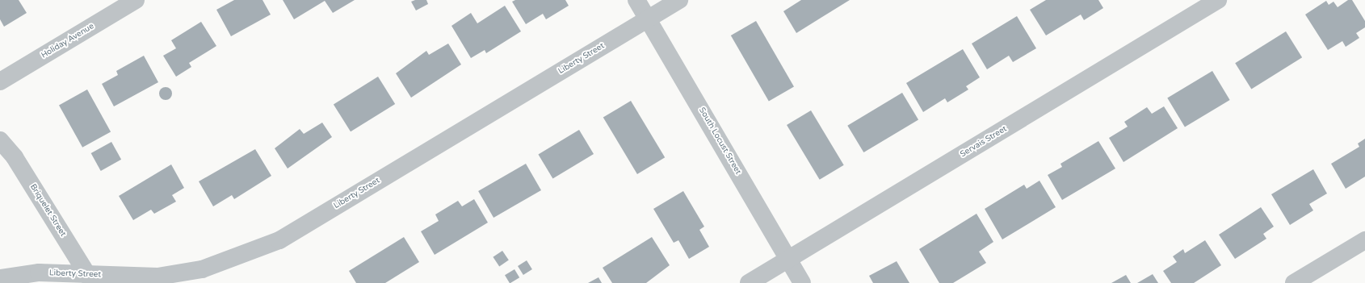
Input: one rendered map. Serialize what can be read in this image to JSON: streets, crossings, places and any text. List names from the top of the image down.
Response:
{
  "streets": {
    "street": [
      "Holiday Avenue",
      "Liberty Street",
      "South Locust Street",
      "Servais Street",
      "Briquelet Street"
    ]
  },
  "crossings": [
    ["Liberty Street", "South Locust Street"],
    ["Liberty Street", "Briquelet Street"],
    ["South Locust Street", "Servais Street"]
  ]
}
